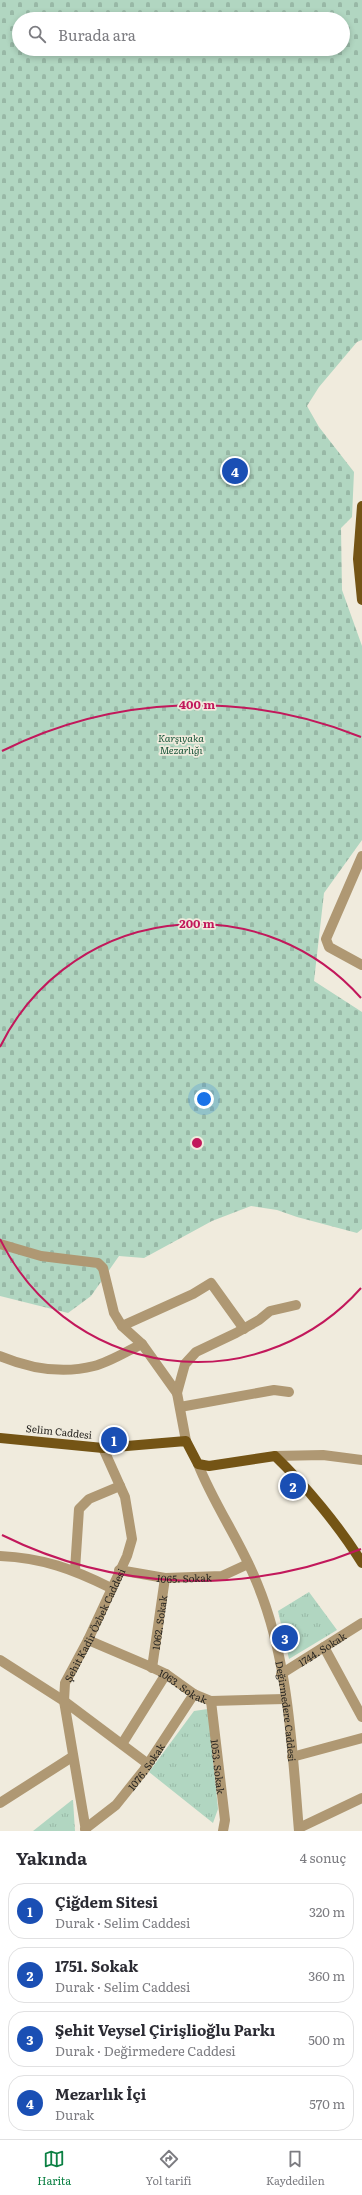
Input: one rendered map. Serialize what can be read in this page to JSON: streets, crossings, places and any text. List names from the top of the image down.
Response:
{
  "streets": {
    "main road": ["Selim Caddesi"],
    "street": [
      "1065. Sokak",
      "1062. Sokak",
      "Şehit Kadir Özbek Caddesi",
      "1744. Sokak",
      "1063. Sokak",
      "Değirmedere Caddesi",
      "1053. Sokak",
      "1076. Sokak"
    ]
  },
  "crossings": [
    ["Selim Caddesi", "Şehit Kadir Özbek Caddesi"],
    ["1065. Sokak", "1062. Sokak"],
    ["1065. Sokak", "Şehit Kadir Özbek Caddesi"],
    ["1065. Sokak", "Değirmedere Caddesi"],
    ["1062. Sokak", "1063. Sokak"],
    ["Şehit Kadir Özbek Caddesi", "1063. Sokak"],
    ["Şehit Kadir Özbek Caddesi", "1076. Sokak"],
    ["1744. Sokak", "Değirmedere Caddesi"],
    ["1063. Sokak", "Değirmedere Caddesi"],
    ["1063. Sokak", "1053. Sokak"],
    ["1063. Sokak", "1076. Sokak"]
  ],
  "parks": ["Karşıyaka Mezarlığı"],
  "page": {
    "search": "Burada ara",
    "pins": [
      "4",
      "1",
      "2",
      "3"
    ],
    "heading": ["Yakında", "4 sonuç"],
    "list": [
      {
        "mark": "1",
        "name": "Çiğdem Sitesi",
        "note": "Durak · Selim Caddesi",
        "value": "320 m"
      },
      {
        "mark": "2",
        "name": "1751. Sokak",
        "note": "Durak · Selim Caddesi",
        "value": "360 m"
      },
      {
        "mark": "3",
        "name": "Şehit Veysel Çirişlioğlu Parkı",
        "note": "Durak · Değirmedere Caddesi",
        "value": "500 m"
      },
      {
        "mark": "4",
        "name": "Mezarlık İçi",
        "note": "Durak",
        "value": "570 m"
      }
    ],
    "nav": ["Harita", "Yol tarifi", "Kaydedilen"]
  },
  "rings": ["400 m", "200 m"]
}
